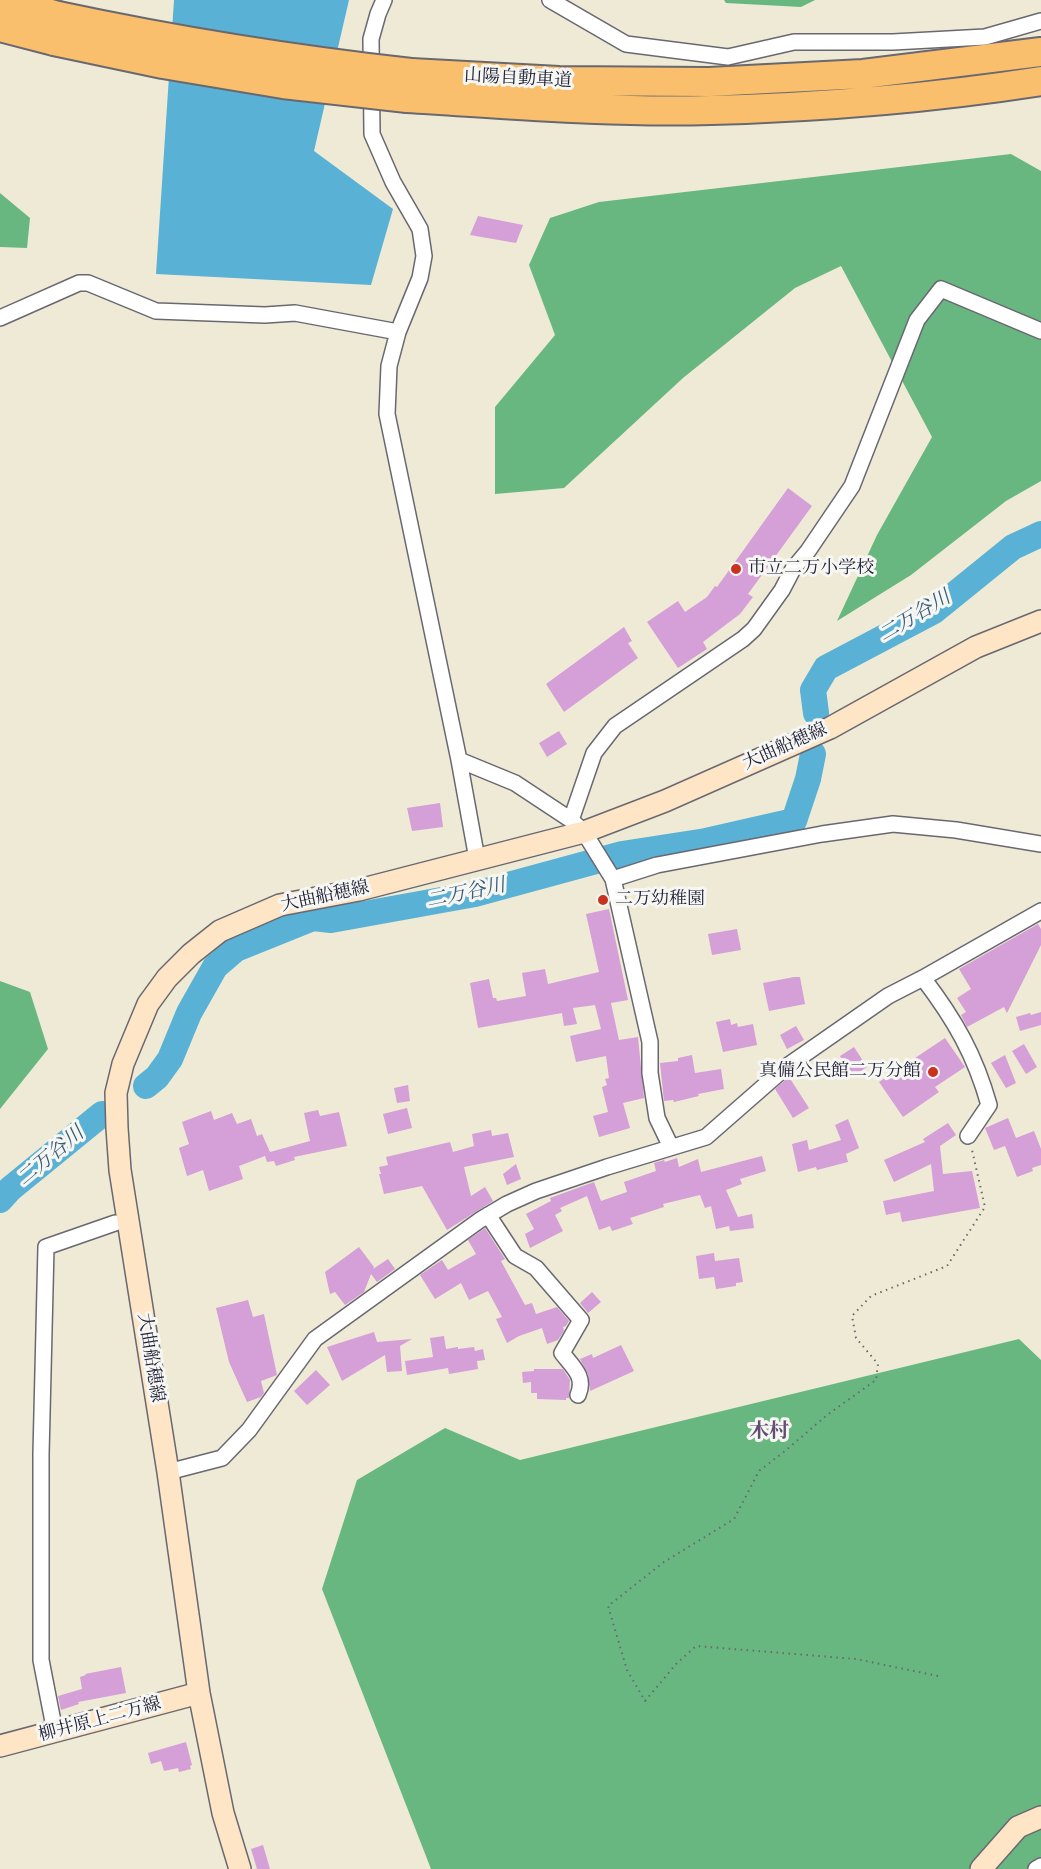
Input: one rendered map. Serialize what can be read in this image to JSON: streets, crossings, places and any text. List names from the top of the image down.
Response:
{
  "streets": {
    "highway": ["山陽自動車道"],
    "main road": ["大曲船穂線", "柳井原上二万線"]
  },
  "crossings": [
    ["大曲船穂線", "柳井原上二万線"]
  ],
  "districts": ["木村"],
  "water": ["二万谷川"],
  "places": ["市立二万小学校", "二万幼稚園", "真備公民館二万分館"]
}
